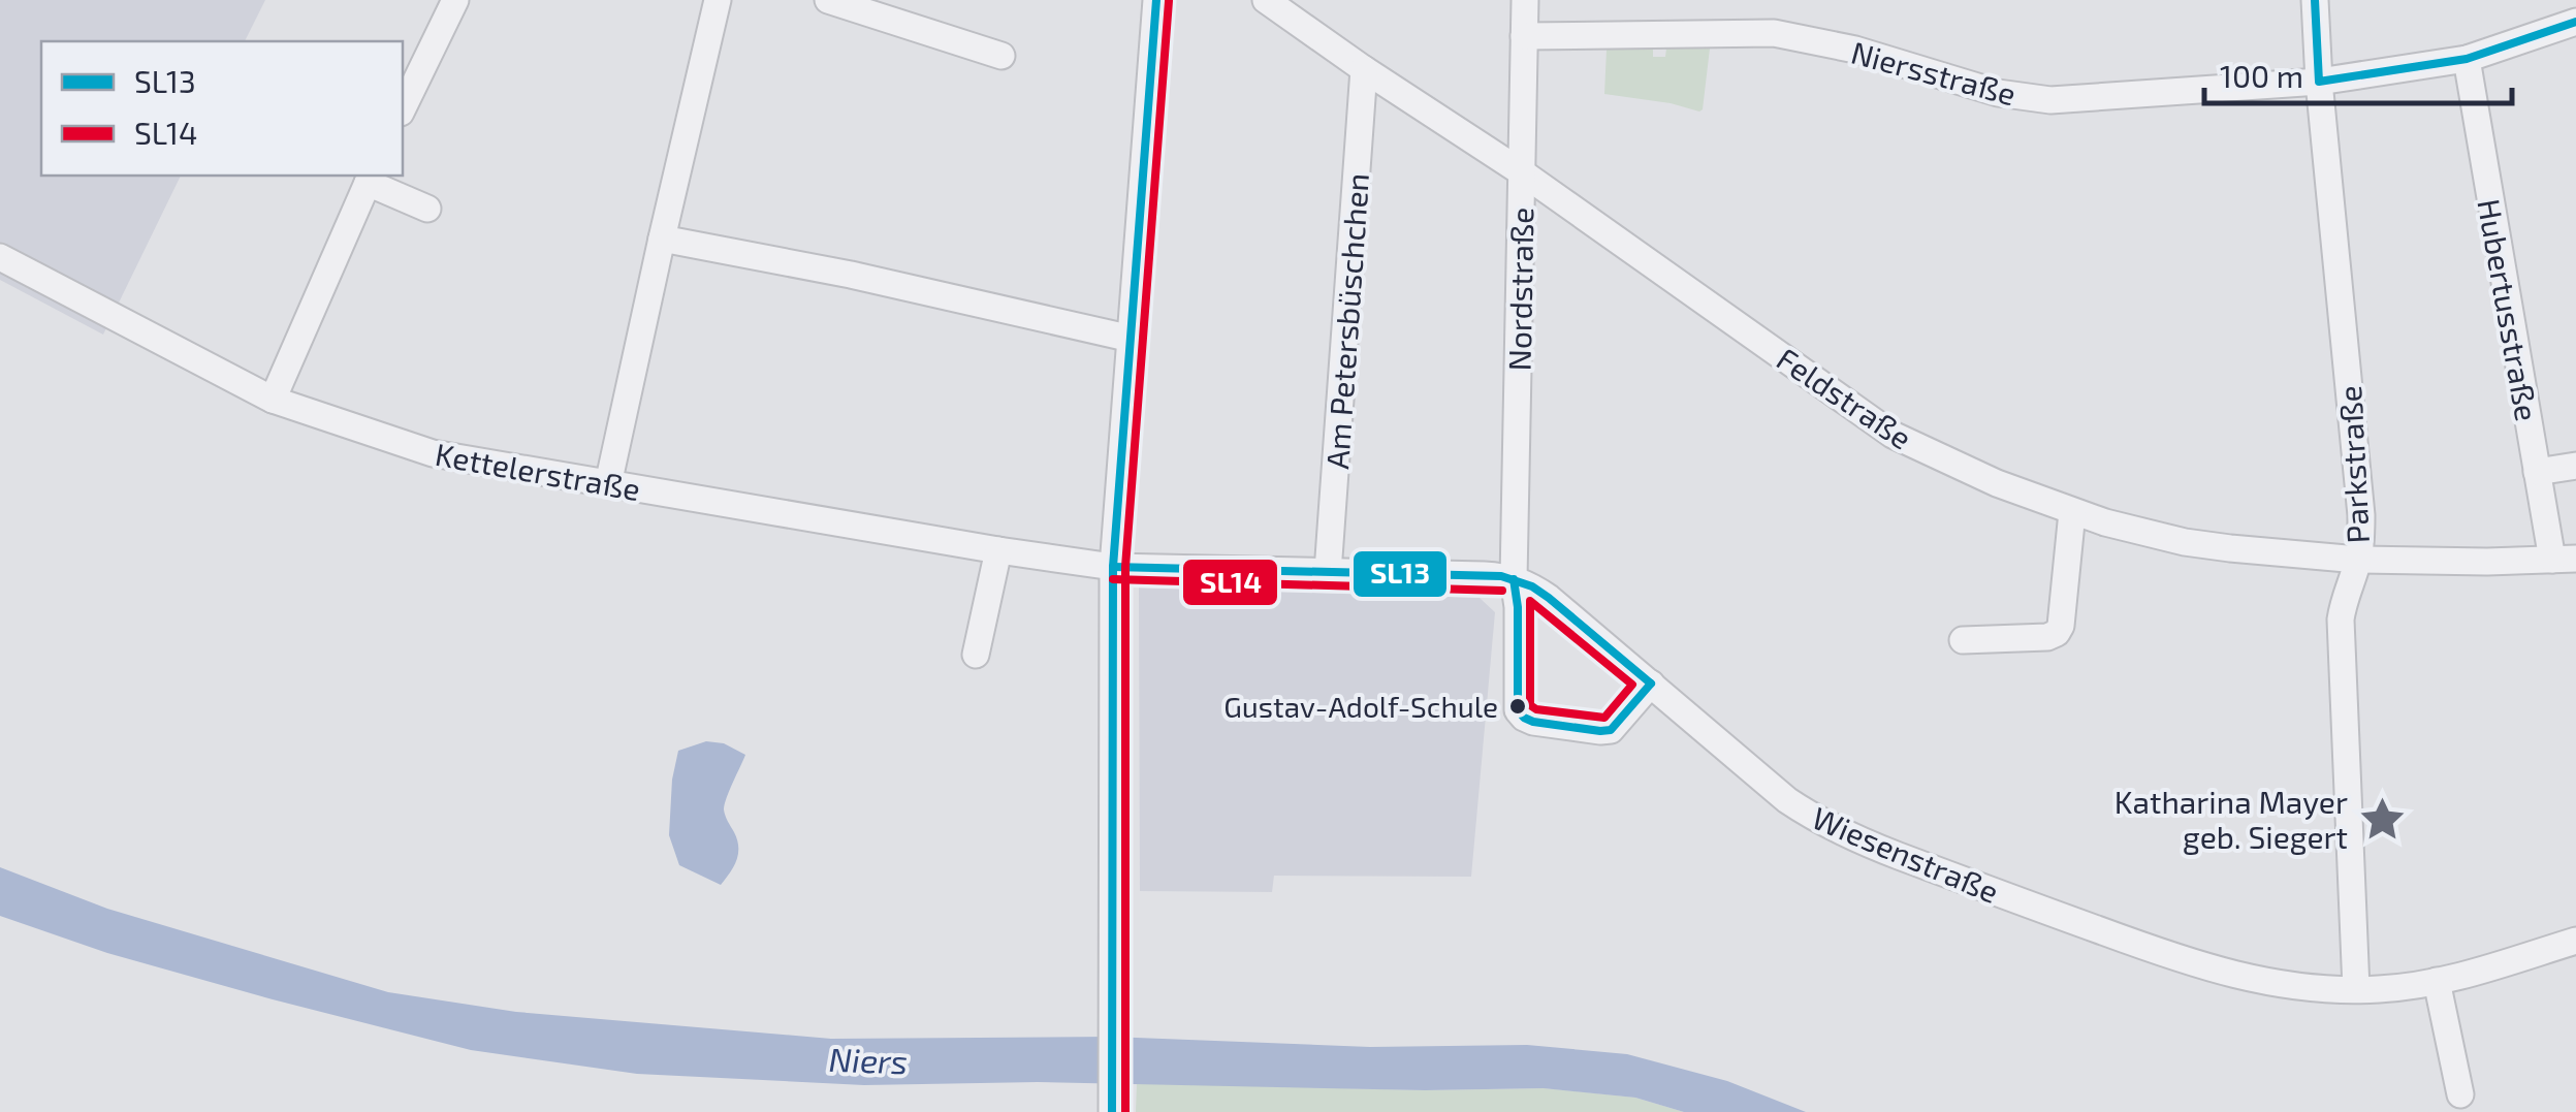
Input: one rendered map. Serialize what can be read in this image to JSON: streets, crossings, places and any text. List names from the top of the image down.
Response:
{
  "streets": {
    "street": [
      "Niersstraße",
      "Nordstraße",
      "Hubertusstraße",
      "Am Petersbüschchen",
      "Feldstraße",
      "Parkstraße",
      "Kettelerstraße",
      "Wiesenstraße"
    ]
  },
  "crossings": [
    ["Niersstraße", "Nordstraße"],
    ["Niersstraße", "Hubertusstraße"],
    ["Niersstraße", "Parkstraße"],
    ["Nordstraße", "Feldstraße"],
    ["Nordstraße", "Wiesenstraße"],
    ["Hubertusstraße", "Feldstraße"],
    ["Am Petersbüschchen", "Feldstraße"],
    ["Am Petersbüschchen", "Wiesenstraße"],
    ["Feldstraße", "Parkstraße"],
    ["Parkstraße", "Wiesenstraße"],
    ["Kettelerstraße", "Wiesenstraße"]
  ],
  "water": ["Niers"],
  "places": {
    "other": ["Gustav-Adolf-Schule"],
    "place": ["Katharina Mayer geb. Siegert"]
  },
  "lines": ["transit line SL13", "transit line SL14"],
  "legend": ["SL13", "SL14"],
  "scale_bar": "100 m"
}
